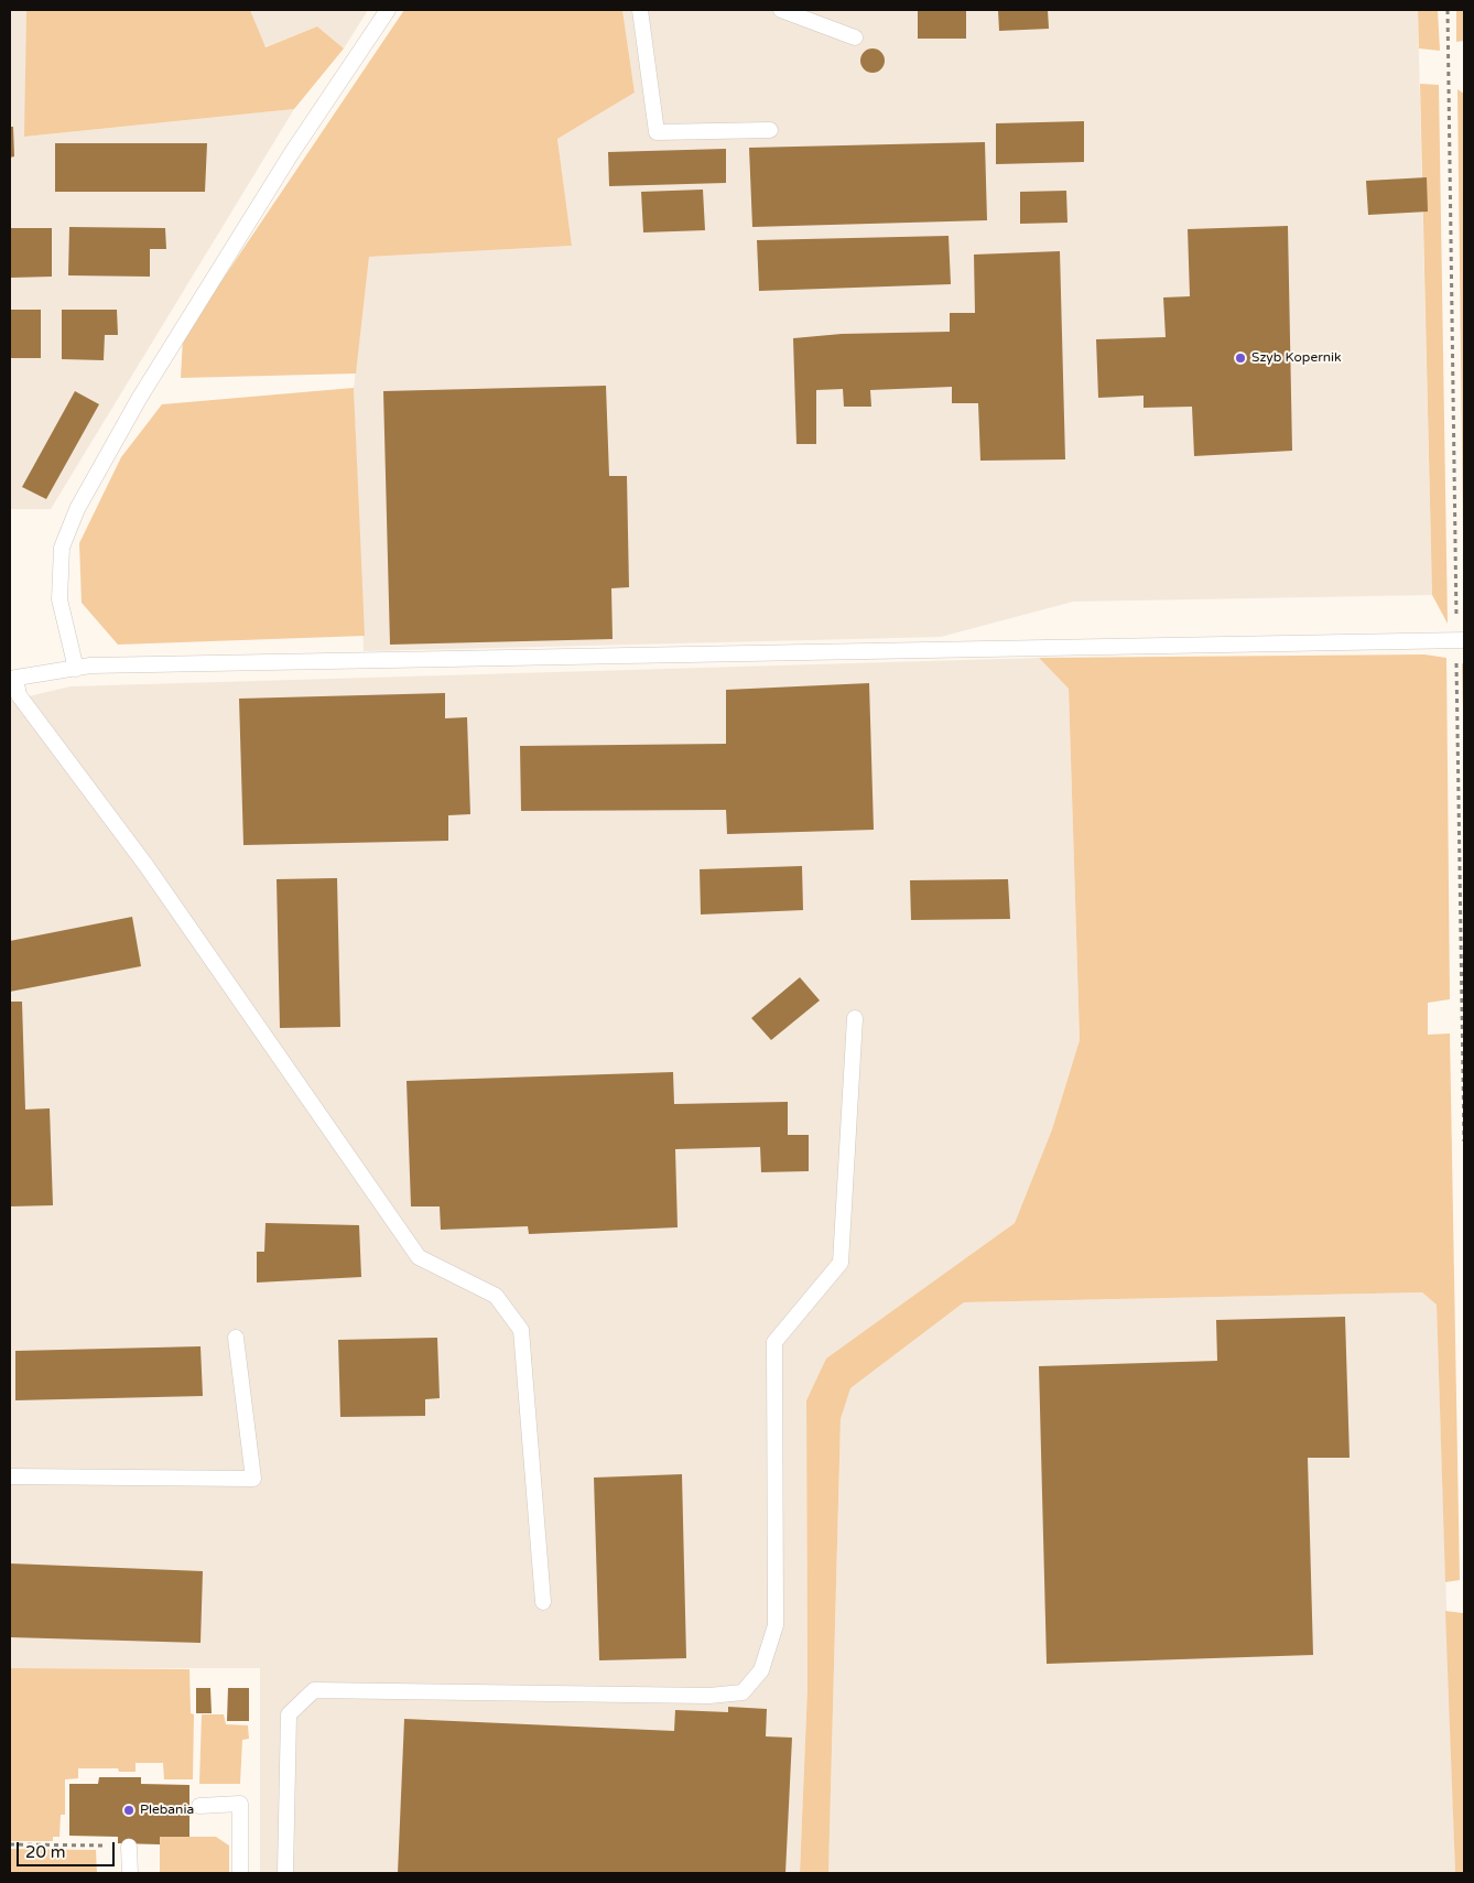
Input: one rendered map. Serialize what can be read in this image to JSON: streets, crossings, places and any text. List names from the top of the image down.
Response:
{
  "places": ["Szyb Kopernik", "Plebania"],
  "scale_bar": "20 m"
}
